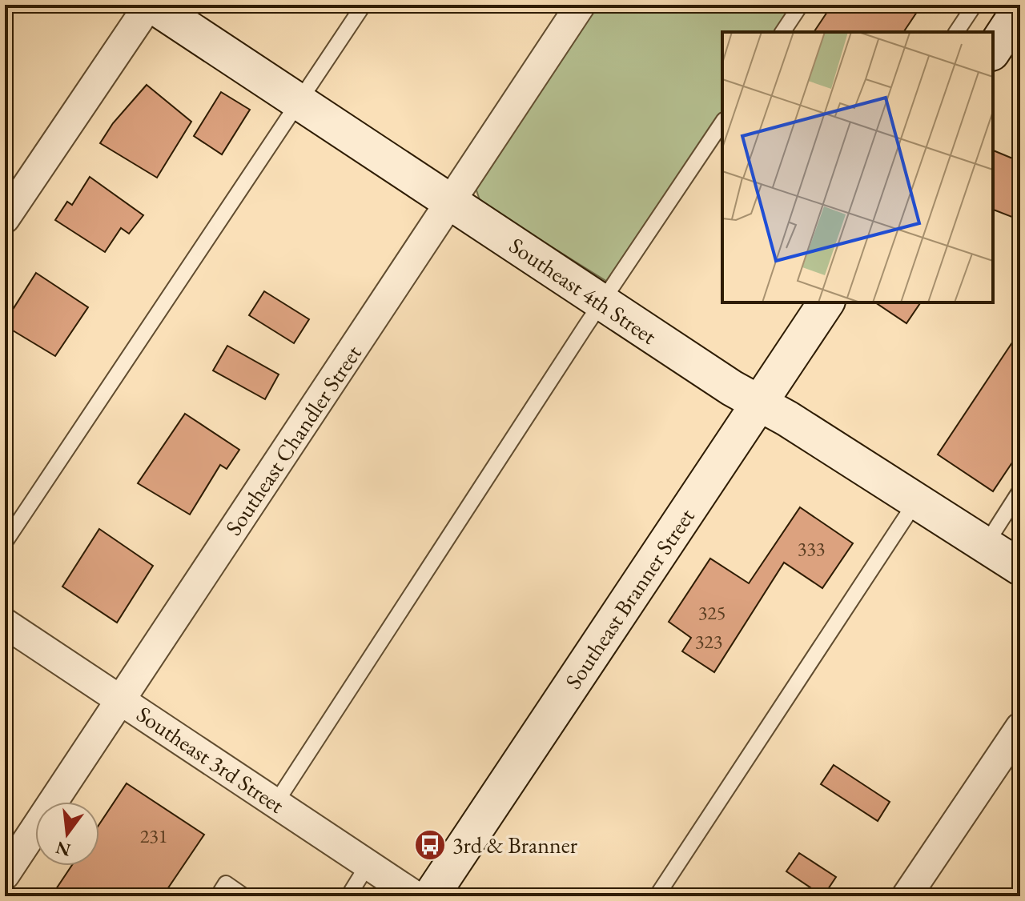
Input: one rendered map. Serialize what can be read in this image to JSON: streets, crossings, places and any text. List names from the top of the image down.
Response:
{
  "streets": {
    "street": [
      "Southeast 4th Street",
      "Southeast Chandler Street",
      "Southeast Branner Street",
      "Southeast 3rd Street"
    ]
  },
  "crossings": [
    ["Southeast 4th Street", "Southeast Chandler Street"],
    ["Southeast 4th Street", "Southeast Branner Street"],
    ["Southeast Chandler Street", "Southeast 3rd Street"]
  ],
  "places": {
    "bus stop": ["3rd & Branner"]
  },
  "house_numbers": [
    "333",
    "325",
    "323",
    "231"
  ],
  "north": "bottom"
}
